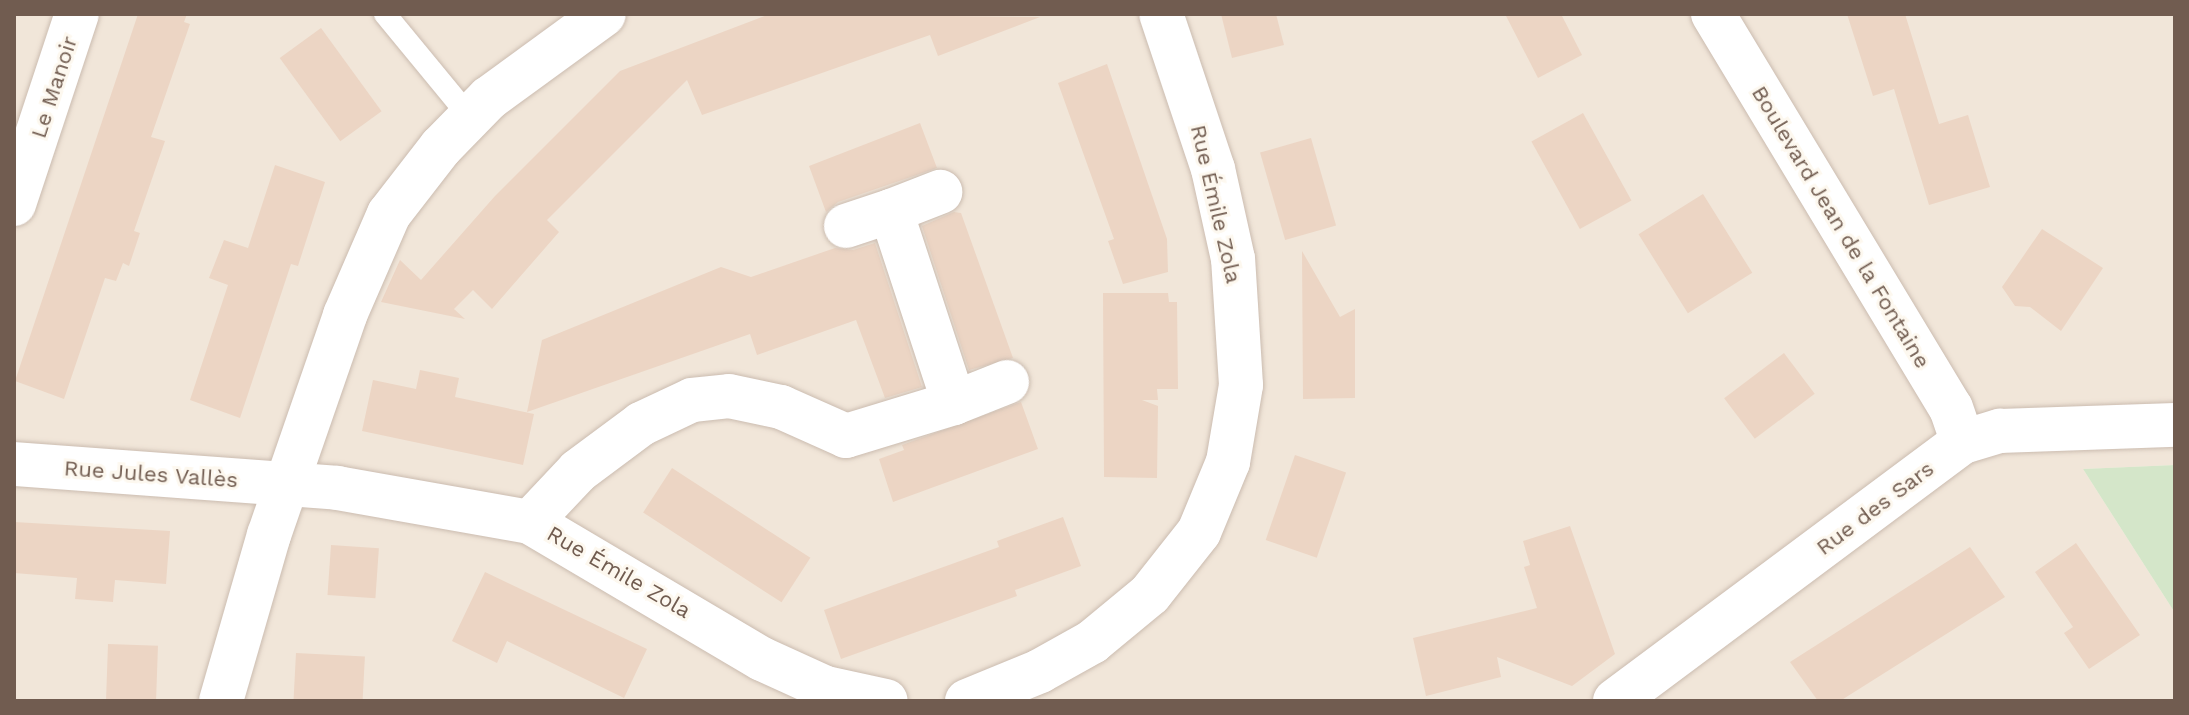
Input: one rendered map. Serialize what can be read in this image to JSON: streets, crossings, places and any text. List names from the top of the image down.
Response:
{
  "streets": {
    "street": [
      "Le Manoir",
      "Rue Émile Zola",
      "Boulevard Jean de la Fontaine",
      "Rue Jules Vallès",
      "Rue des Sars"
    ]
  },
  "crossings": [
    ["Rue Émile Zola", "Rue Jules Vallès"],
    ["Boulevard Jean de la Fontaine", "Rue des Sars"]
  ]
}
